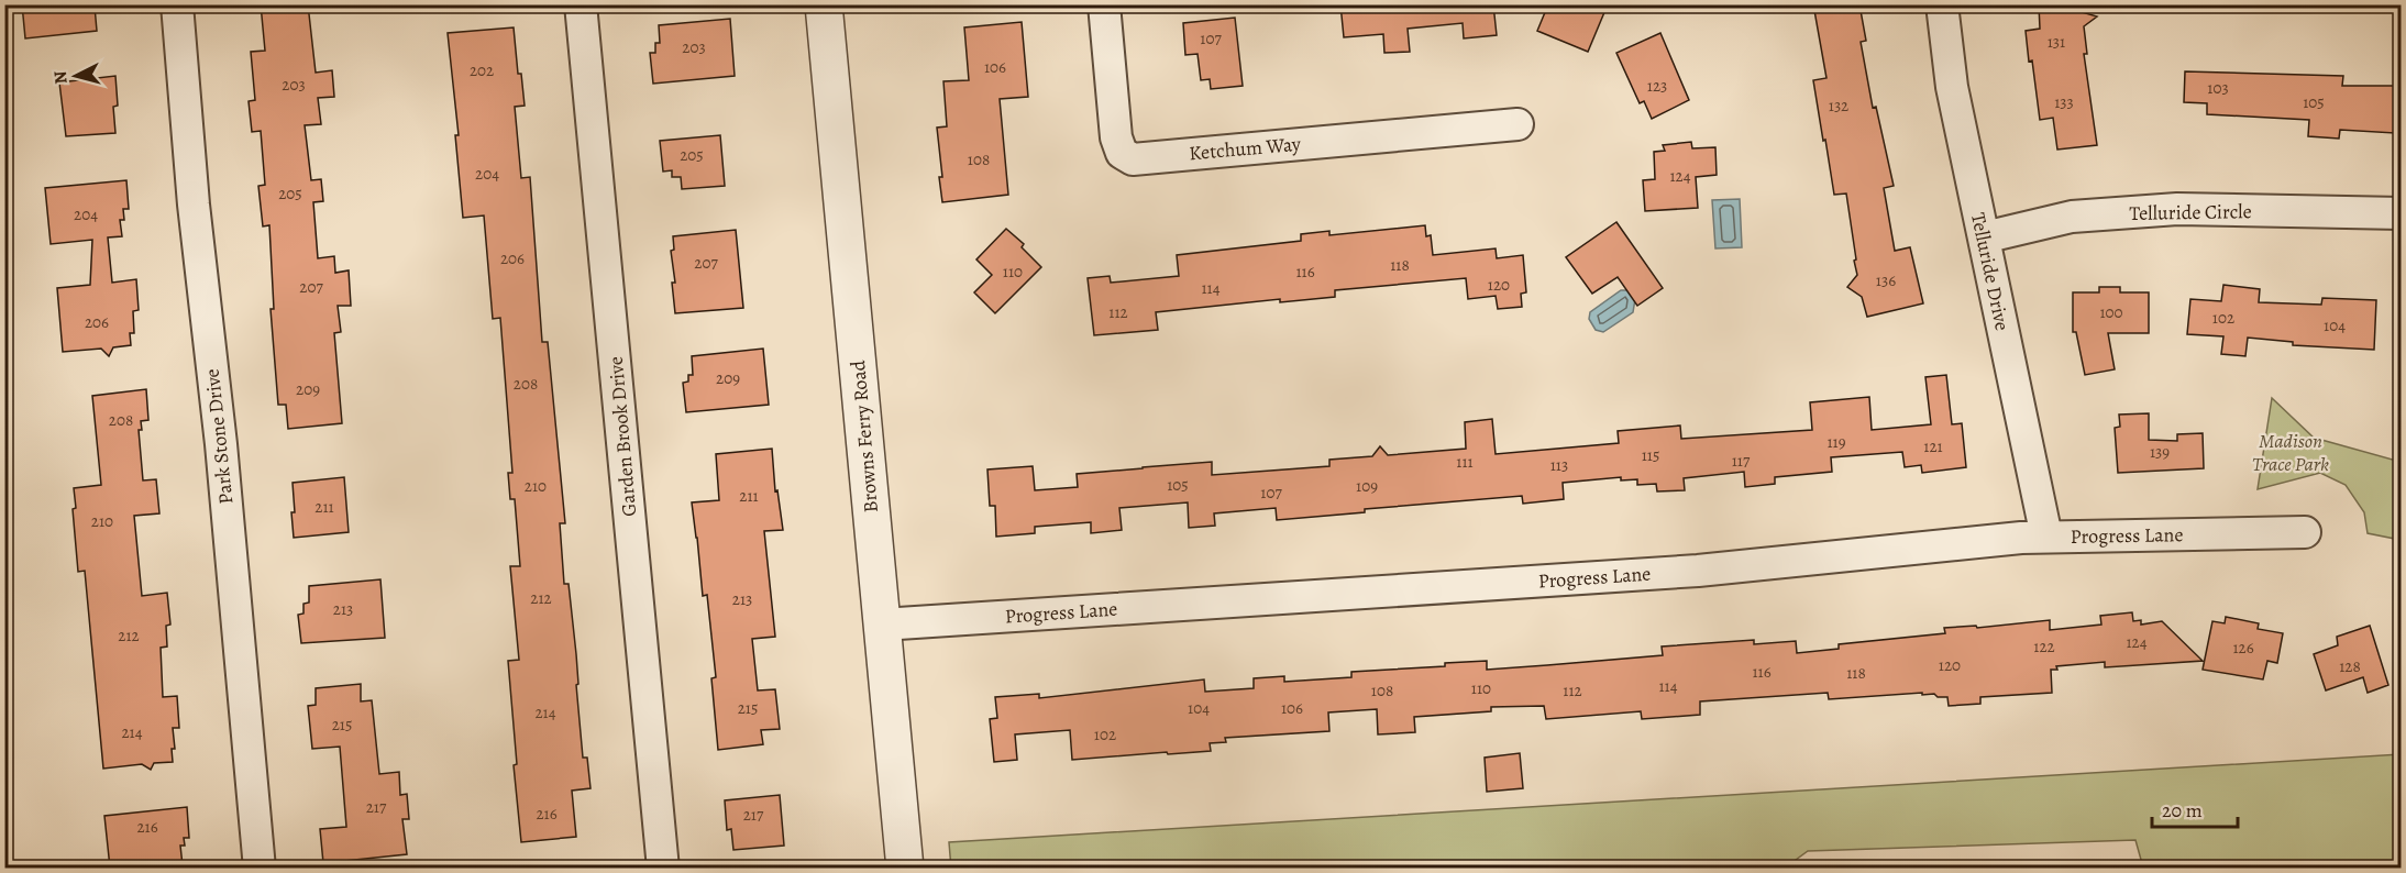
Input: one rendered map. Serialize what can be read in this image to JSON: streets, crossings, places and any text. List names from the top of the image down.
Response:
{
  "streets": {
    "street": [
      "Ketchum Way",
      "Telluride Circle",
      "Telluride Drive",
      "Park Stone Drive",
      "Garden Brook Drive",
      "Browns Ferry Road",
      "Progress Lane"
    ]
  },
  "crossings": [
    ["Telluride Circle", "Telluride Drive"],
    ["Telluride Drive", "Progress Lane"],
    ["Browns Ferry Road", "Progress Lane"]
  ],
  "parks": ["Madison Trace Park"],
  "house_numbers": [
    "107",
    "131",
    "203",
    "106",
    "202",
    "203",
    "123",
    "103",
    "133",
    "105",
    "132",
    "205",
    "108",
    "204",
    "124",
    "205",
    "204",
    "206",
    "207",
    "118",
    "110",
    "116",
    "136",
    "120",
    "207",
    "114",
    "112",
    "100",
    "102",
    "206",
    "104",
    "209",
    "208",
    "209",
    "208",
    "119",
    "121",
    "139",
    "115",
    "117",
    "111",
    "113",
    "105",
    "210",
    "109",
    "107",
    "211",
    "211",
    "210",
    "212",
    "213",
    "213",
    "212",
    "124",
    "122",
    "126",
    "120",
    "128",
    "116",
    "118",
    "114",
    "110",
    "108",
    "112",
    "215",
    "104",
    "106",
    "214",
    "215",
    "214",
    "102",
    "217",
    "216",
    "217",
    "216"
  ],
  "scale_bar": "20 m",
  "north": "left"
}
